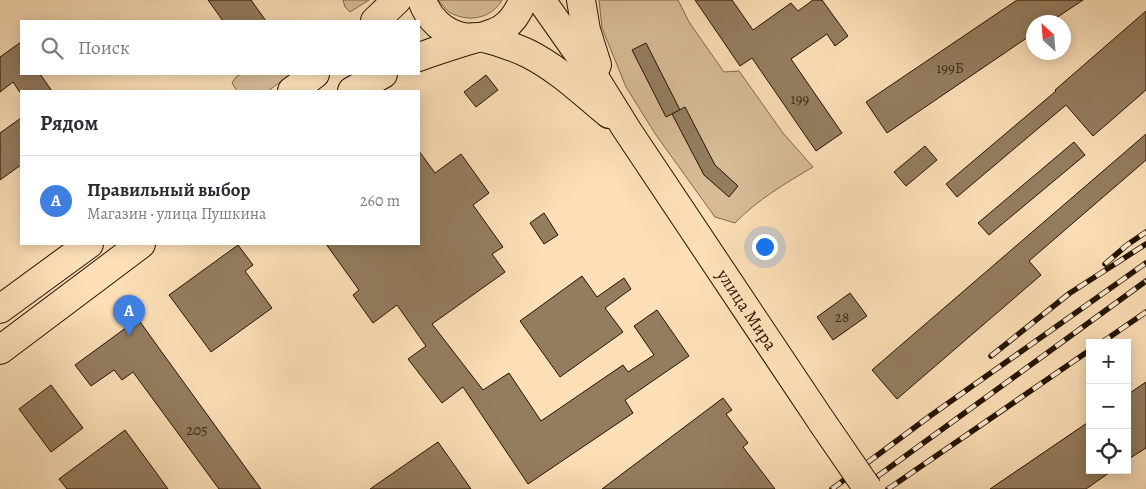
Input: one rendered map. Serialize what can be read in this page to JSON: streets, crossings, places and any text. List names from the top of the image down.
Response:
{
  "streets": {
    "main road": ["улица Мира"]
  },
  "house_numbers": [
    "199Б",
    "199",
    "28",
    "205"
  ],
  "north": "top left",
  "page": {
    "search": "Поиск",
    "heading": "Рядом",
    "list": [
      {
        "mark": "A",
        "name": "Правильный выбор",
        "note": "Магазин · улица Пушкина",
        "value": "260 m"
      }
    ],
    "pins": "A",
    "map_buttons": ["+", "−"]
  }
}
